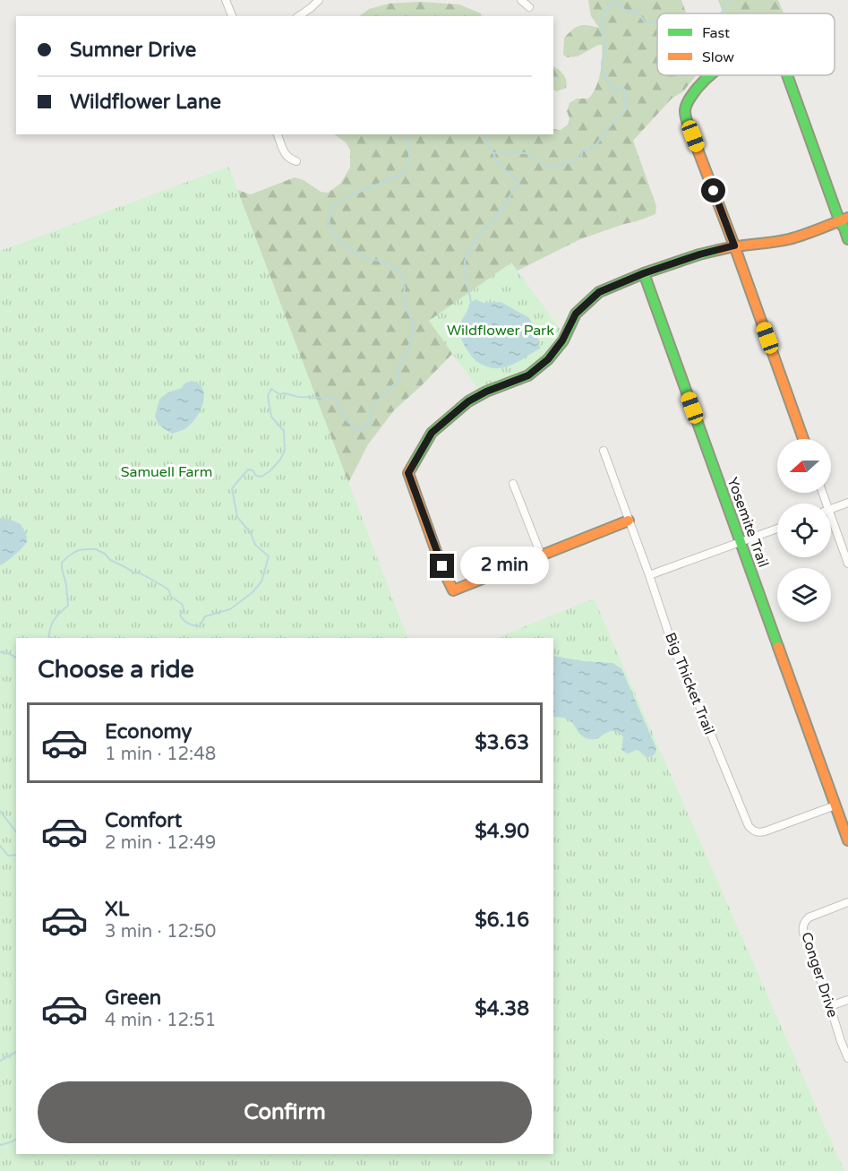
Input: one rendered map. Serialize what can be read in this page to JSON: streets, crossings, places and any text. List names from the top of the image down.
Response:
{
  "streets": {
    "street": ["Yosemite Trail", "Big Thicket Trail", "Conger Drive"]
  },
  "crossings": [
    ["Yosemite Trail", "Big Thicket Trail"]
  ],
  "parks": ["Wildflower Park", "Samuell Farm"],
  "legend": ["Fast", "Slow"],
  "north": "left",
  "page": {
    "banner": ["Sumner Drive", "Wildflower Lane"],
    "bubble": "2 min",
    "heading": "Choose a ride",
    "list": [
      {
        "name": "Economy",
        "note": "1 min · 12:48",
        "value": "$3.63"
      },
      {
        "name": "Comfort",
        "note": "2 min · 12:49",
        "value": "$4.90"
      },
      {
        "name": "XL",
        "note": "3 min · 12:50",
        "value": "$6.16"
      },
      {
        "name": "Green",
        "note": "4 min · 12:51",
        "value": "$4.38"
      }
    ],
    "buttons": "Confirm"
  }
}
